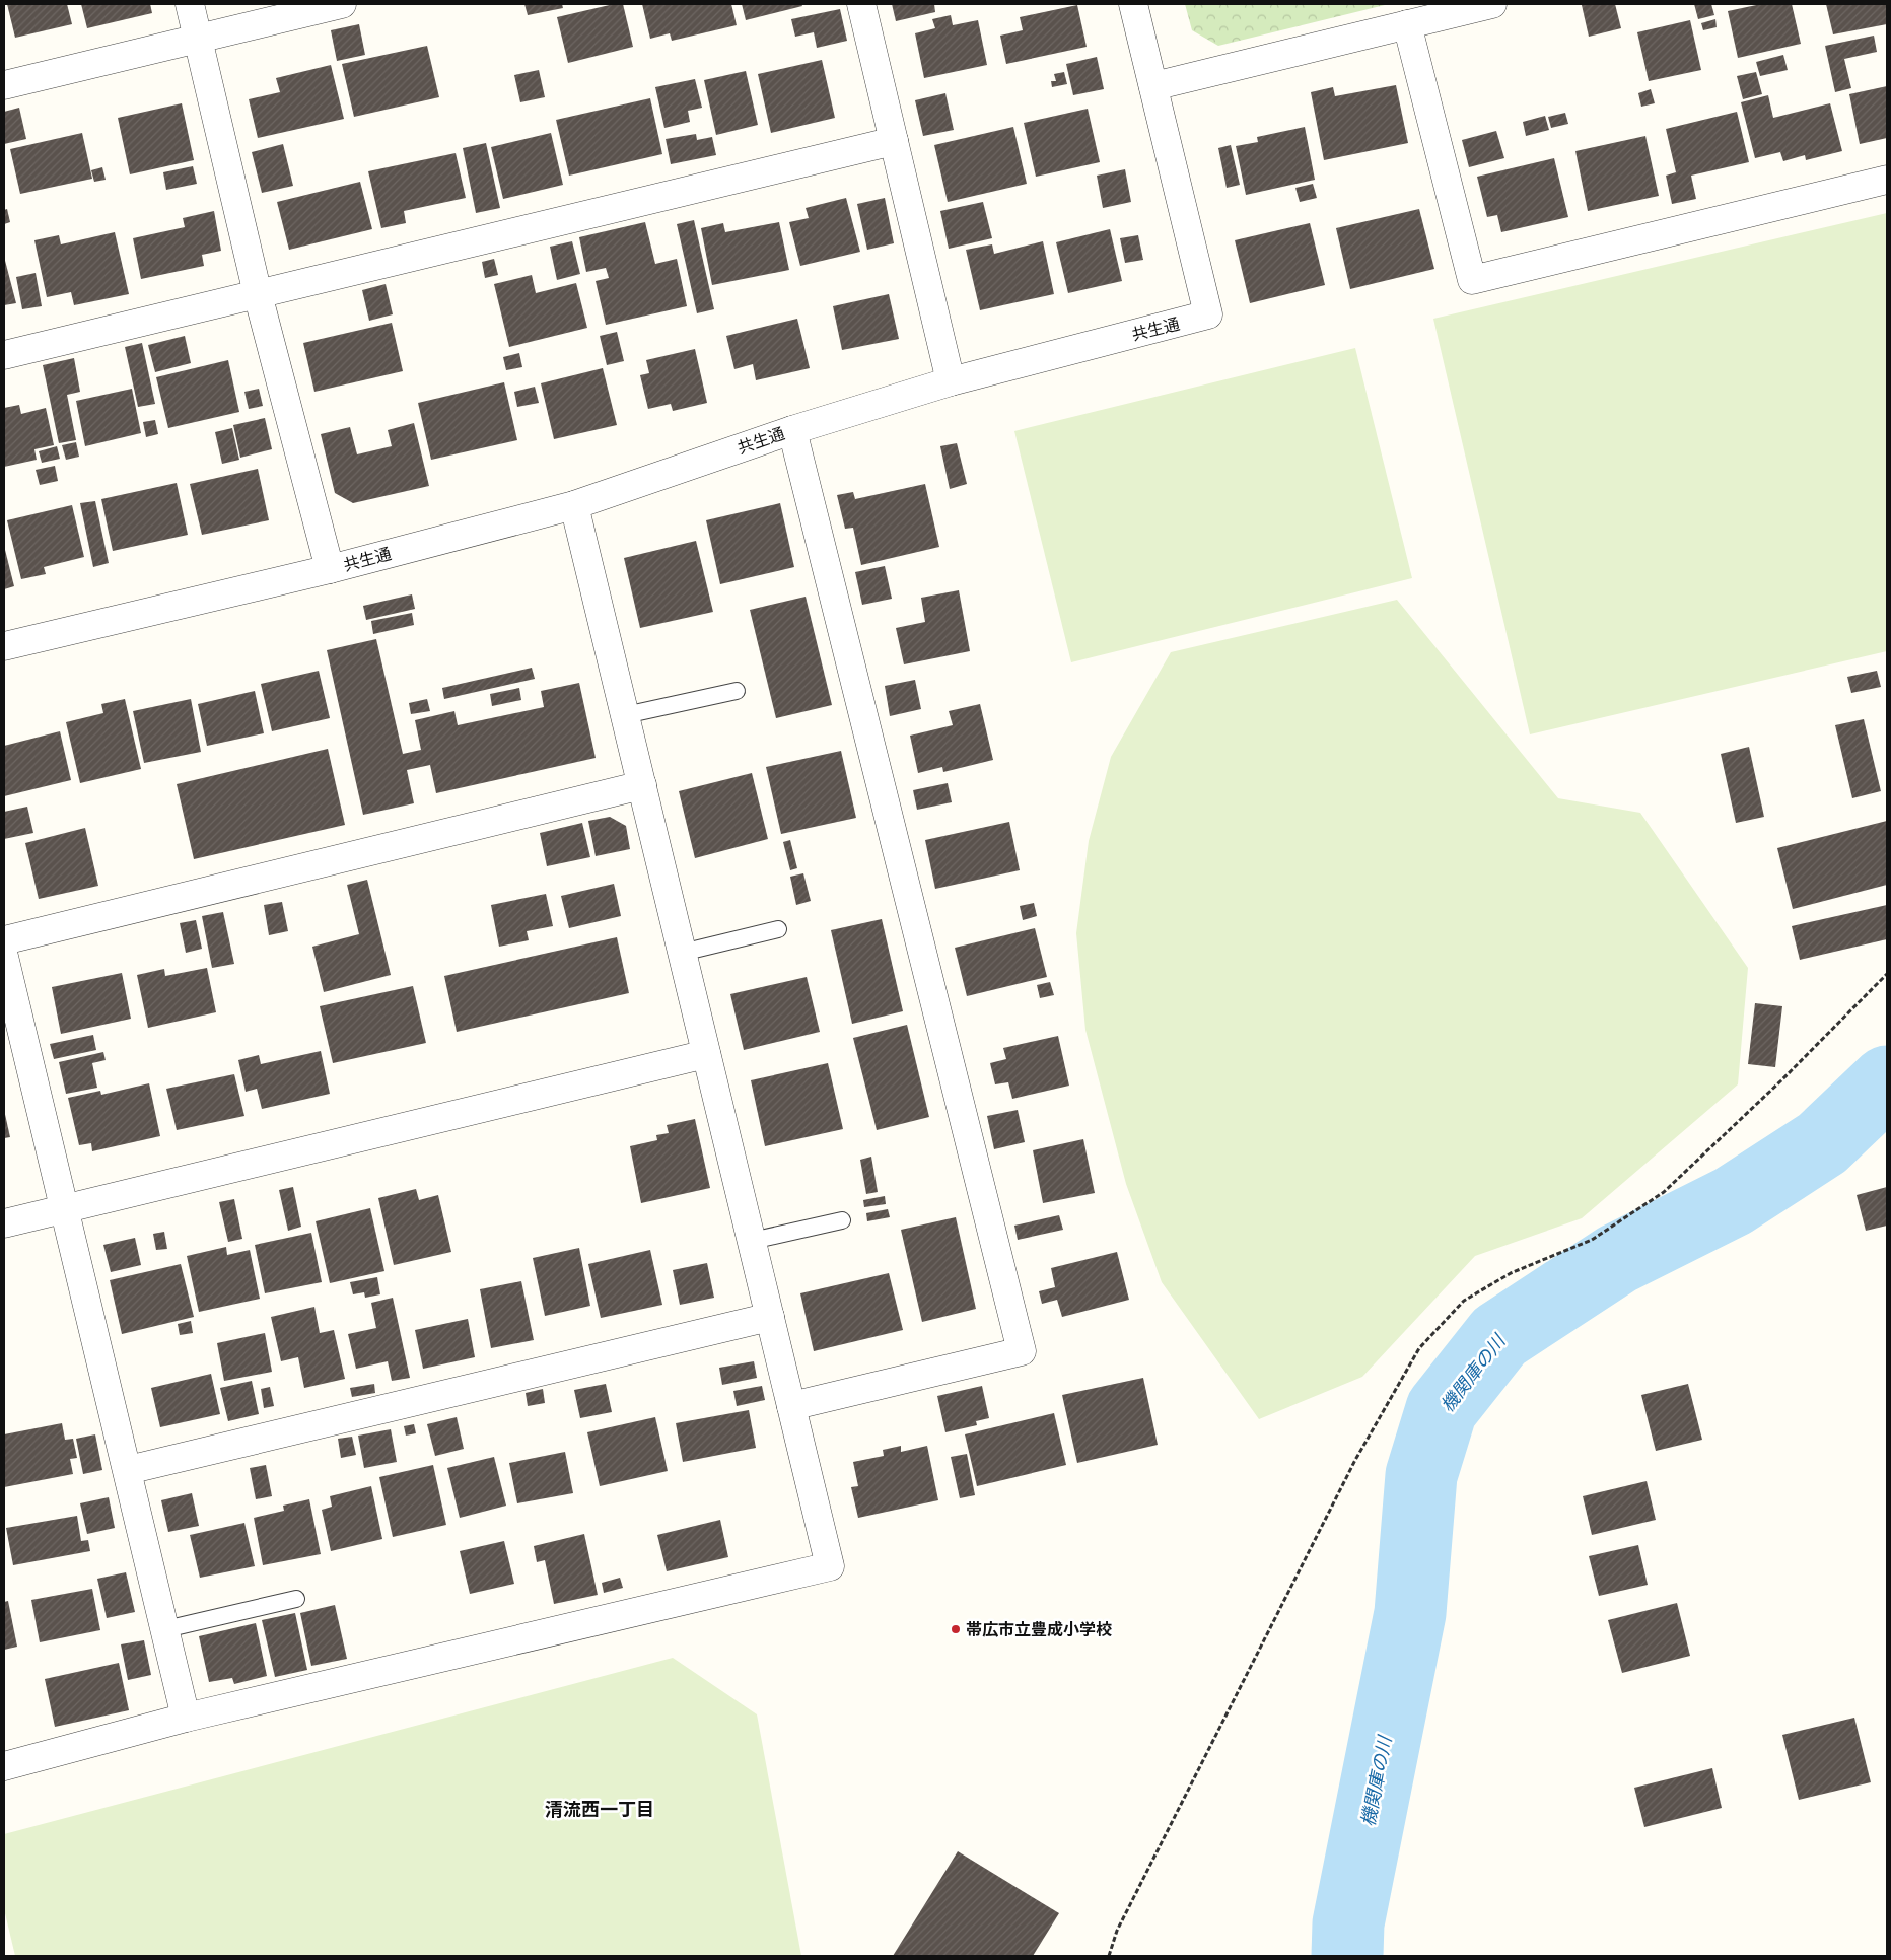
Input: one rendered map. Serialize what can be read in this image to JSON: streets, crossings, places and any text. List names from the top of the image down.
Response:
{
  "streets": {
    "street": ["共生通"]
  },
  "districts": ["清流西一丁目"],
  "water": ["機関庫の川"],
  "places": ["帯広市立豊成小学校"]
}
